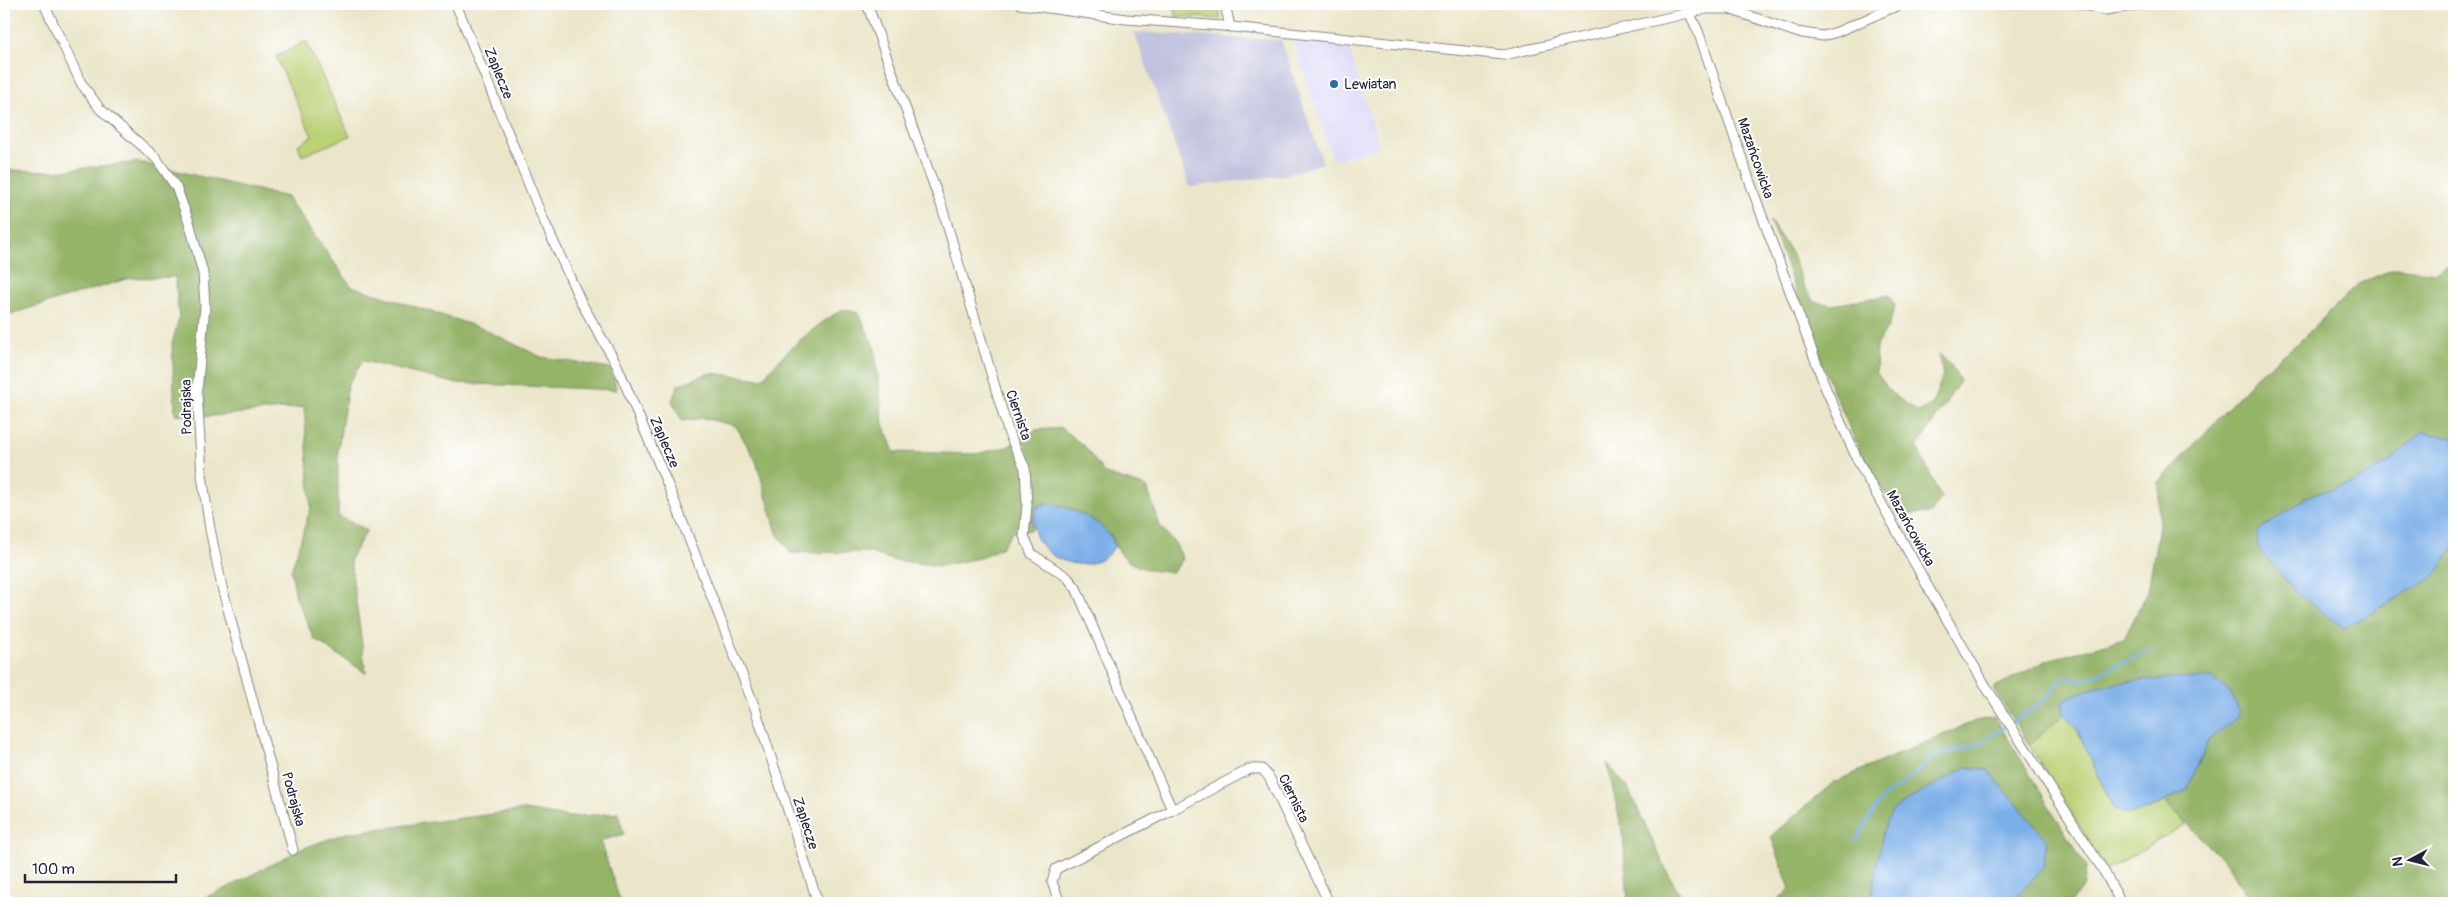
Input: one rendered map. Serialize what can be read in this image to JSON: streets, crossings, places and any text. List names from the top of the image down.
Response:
{
  "streets": {
    "street": [
      "Zaplecze",
      "Mazańcowicka",
      "Podrajska",
      "Ciernista"
    ]
  },
  "places": ["Lewiatan"],
  "scale_bar": "100 m",
  "north": "left"
}
